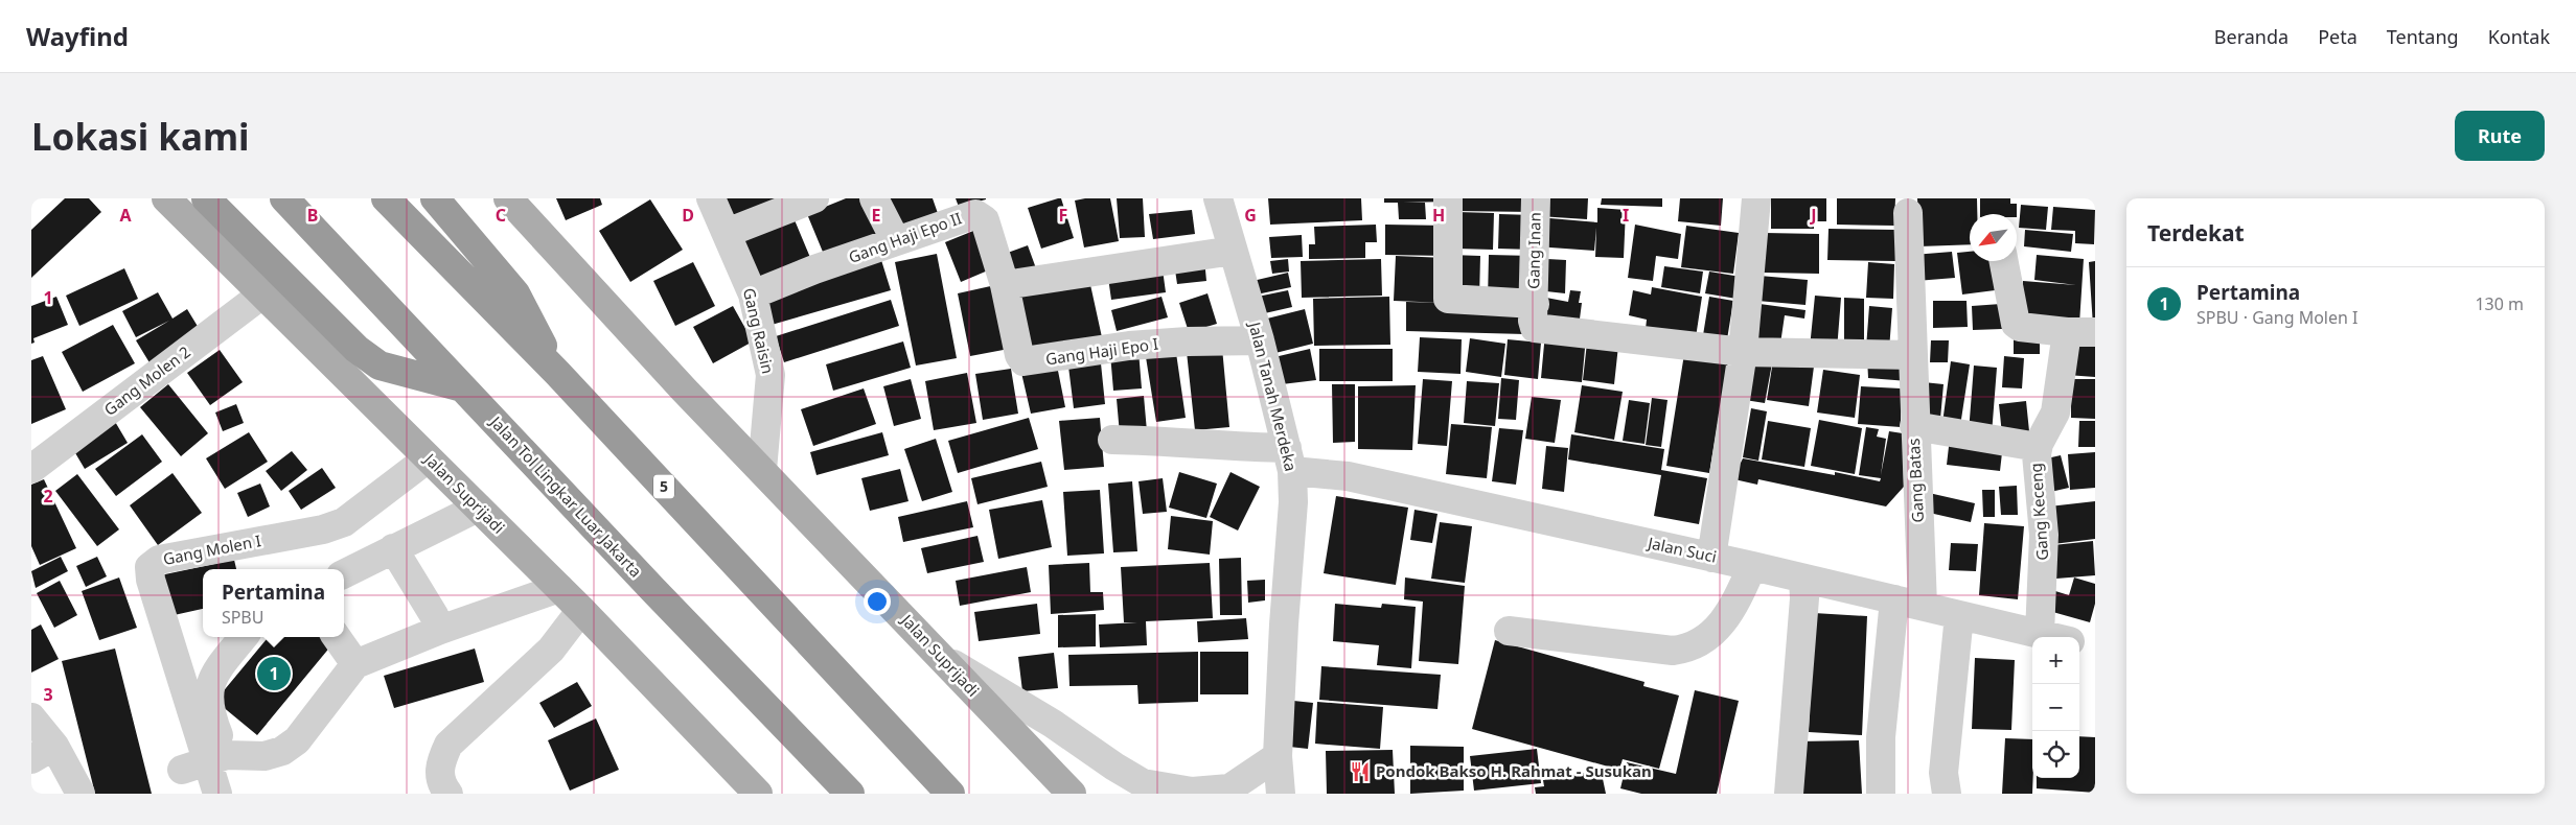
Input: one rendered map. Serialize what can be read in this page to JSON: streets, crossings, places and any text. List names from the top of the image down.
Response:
{
  "streets": {
    "highway": ["5", "Jalan Tol Lingkar Luar Jakarta"],
    "main road": ["Jalan Suprijadi"],
    "street": [
      "Gang Haji Epo II",
      "Gang Inan",
      "Gang Raisin",
      "Gang Haji Epo I",
      "Gang Molen 2",
      "Jalan Tanah Merdeka",
      "Gang Batas",
      "Gang Keceng",
      "Gang Molen I",
      "Jalan Suci"
    ]
  },
  "crossings": [
    ["Gang Haji Epo II", "Gang Raisin"],
    ["Gang Haji Epo II", "Gang Haji Epo I"],
    ["Gang Raisin", "Jalan Suprijadi"],
    ["Gang Haji Epo I", "Jalan Tanah Merdeka"],
    ["Gang Molen 2", "Jalan Suprijadi"],
    ["Jalan Tanah Merdeka", "Jalan Suci"],
    ["Gang Batas", "Jalan Suci"],
    ["Jalan Suprijadi", "Gang Molen I"],
    ["Gang Keceng", "Jalan Suci"]
  ],
  "places": {
    "restaurant": ["Pondok Bakso H. Rahmat - Susukan"]
  },
  "north": "bottom left",
  "page": {
    "header": "Wayfind",
    "nav": [
      "Beranda",
      "Peta",
      "Tentang",
      "Kontak"
    ],
    "buttons": "Rute",
    "title": "Lokasi kami",
    "heading": "Terdekat",
    "list": [
      {
        "mark": "1",
        "name": "Pertamina",
        "note": "SPBU · Gang Molen I",
        "value": "130 m"
      }
    ],
    "popup": ["Pertamina", "SPBU"],
    "map_buttons": ["+", "−"],
    "pins": "1"
  },
  "grid": {
    "columns": [
      "A",
      "B",
      "C",
      "D",
      "E",
      "F",
      "G",
      "H",
      "I",
      "J"
    ],
    "rows": ["1", "2", "3"]
  }
}
